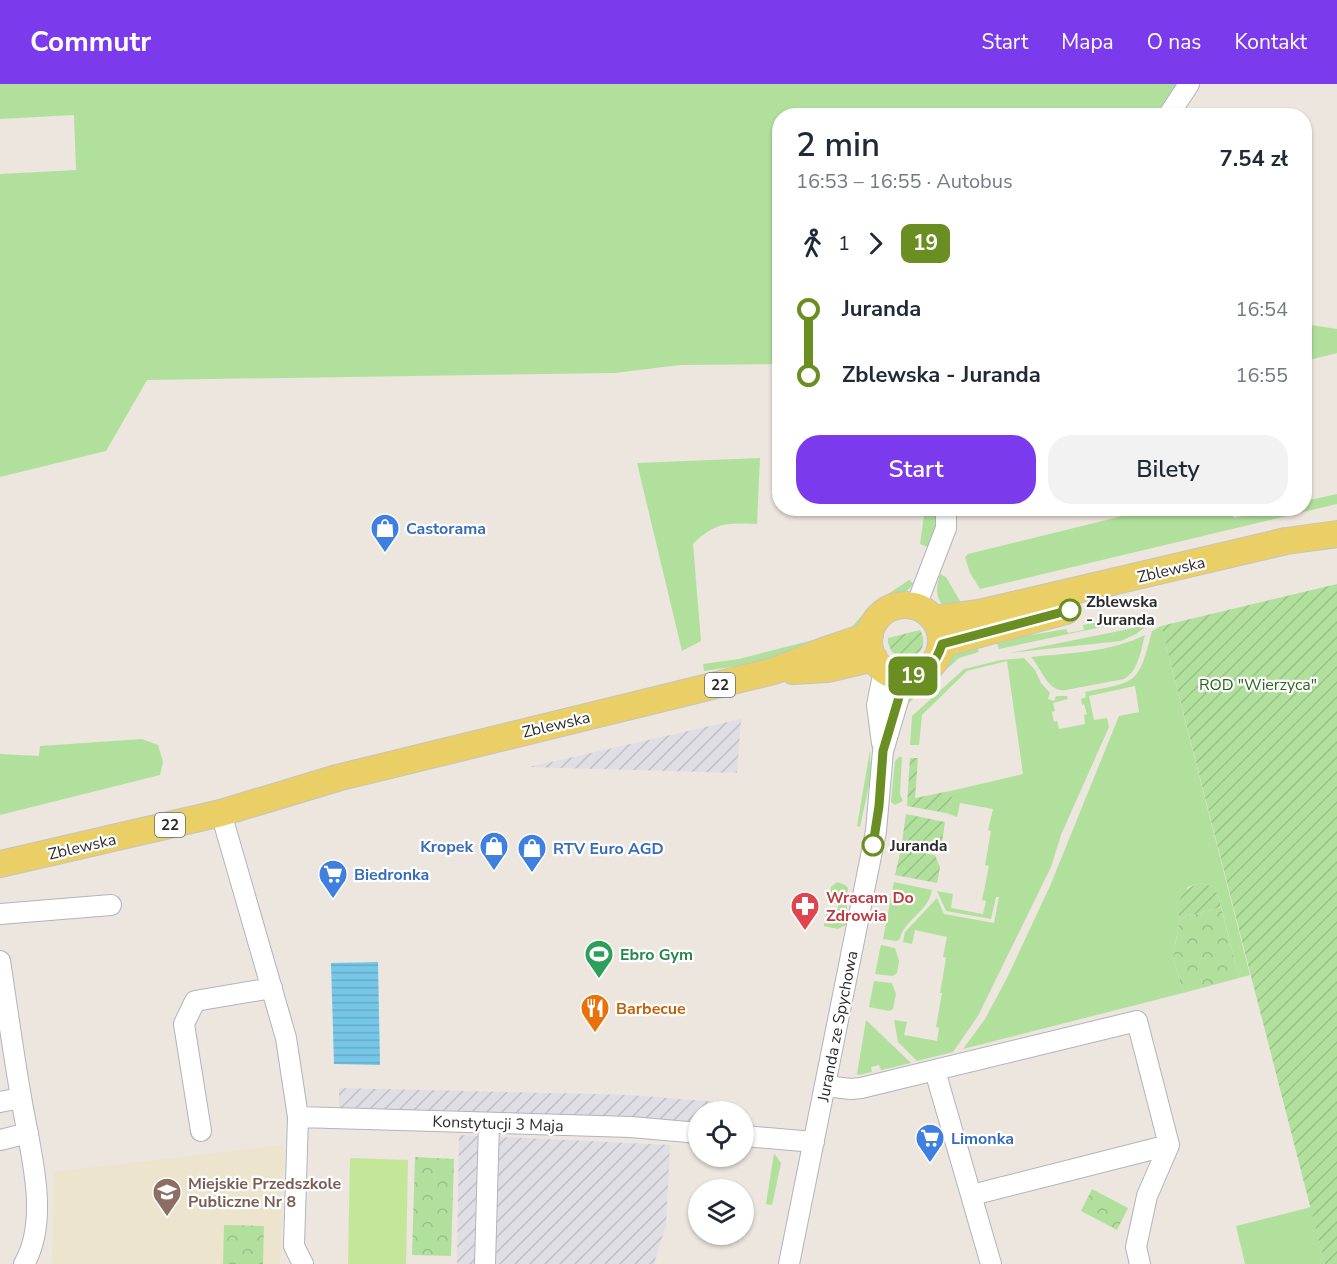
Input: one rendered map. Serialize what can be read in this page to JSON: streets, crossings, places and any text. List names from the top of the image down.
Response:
{
  "streets": {
    "main road": ["Zblewska", "22"],
    "street": ["Juranda ze Spychowa", "Konstytucji 3 Maja"]
  },
  "crossings": [
    ["Zblewska", "22"],
    ["Zblewska", "Juranda ze Spychowa"],
    ["22", "Juranda ze Spychowa"]
  ],
  "parks": ["ROD \"Wierzyca\""],
  "places": {
    "shop": ["Castorama", "Kropek", "RTV Euro AGD"],
    "other": ["Zblewska - Juranda", "Juranda"],
    "supermarket": ["Biedronka", "Limonka"],
    "pharmacy": ["Wracam Do Zdrowia"],
    "sports": ["Ebro Gym"],
    "restaurant": ["Barbecue"],
    "school or university": ["Miejskie Przedszkole Publiczne Nr 8"]
  },
  "lines": ["bus line 19"],
  "page": {
    "header": "Commutr",
    "nav": [
      "Start",
      "Mapa",
      "O nas",
      "Kontakt"
    ],
    "on_map": "19",
    "heading": ["2 min", "16:53 – 16:55 · Autobus", "7.54 zł"],
    "legs": ["1", "19"],
    "list": [
      {
        "name": "Juranda",
        "value": "16:54"
      },
      {
        "name": "Zblewska - Juranda",
        "value": "16:55"
      }
    ],
    "buttons": ["Start", "Bilety"]
  }
}
